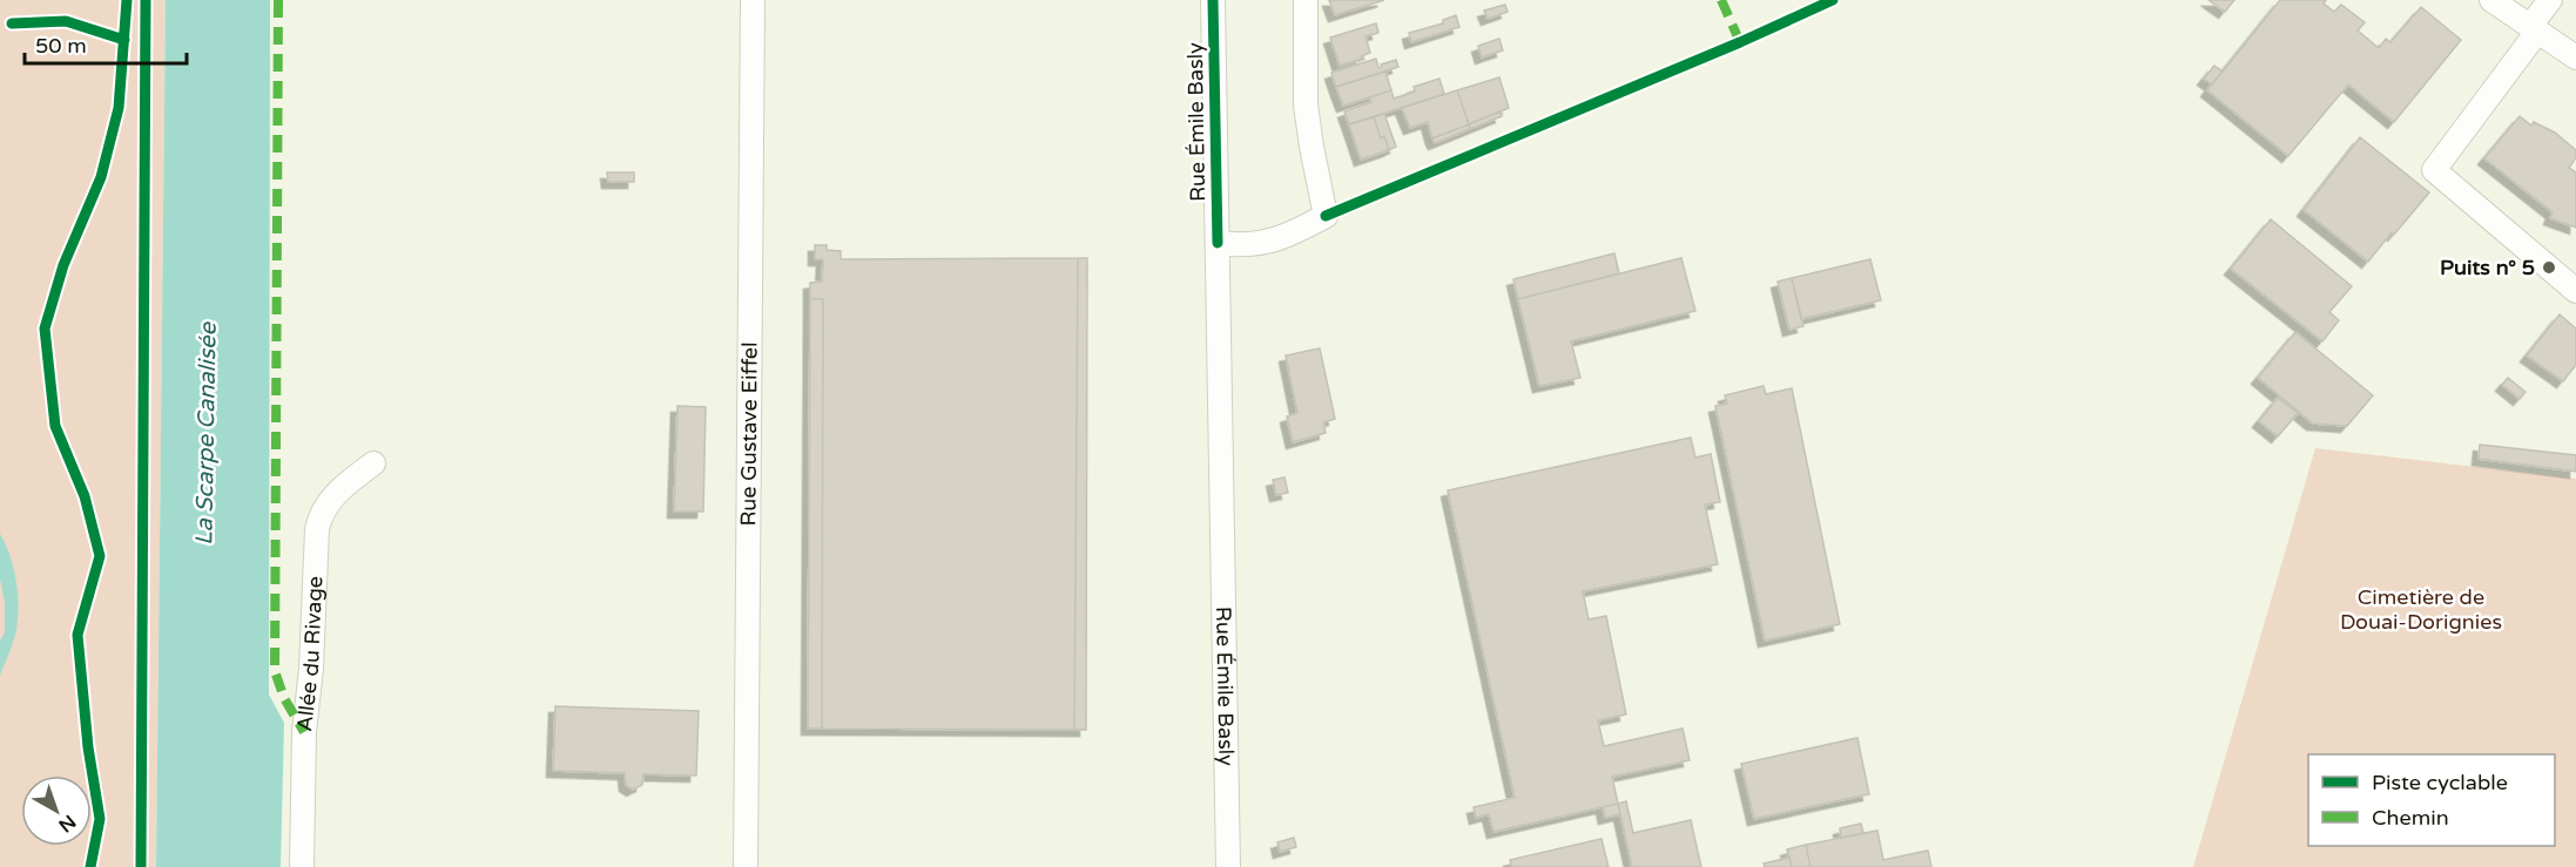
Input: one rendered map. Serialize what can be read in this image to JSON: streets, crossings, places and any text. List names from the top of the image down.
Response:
{
  "streets": {
    "street": ["Rue Émile Basly", "Rue Gustave Eiffel", "Allée du Rivage"]
  },
  "water": ["La Scarpe Canalisée"],
  "parks": ["Cimetière de Douai-Dorignies"],
  "places": ["Puits n° 5"],
  "legend": ["Piste cyclable", "Chemin"],
  "scale_bar": "50 m",
  "north": "bottom right"
}
